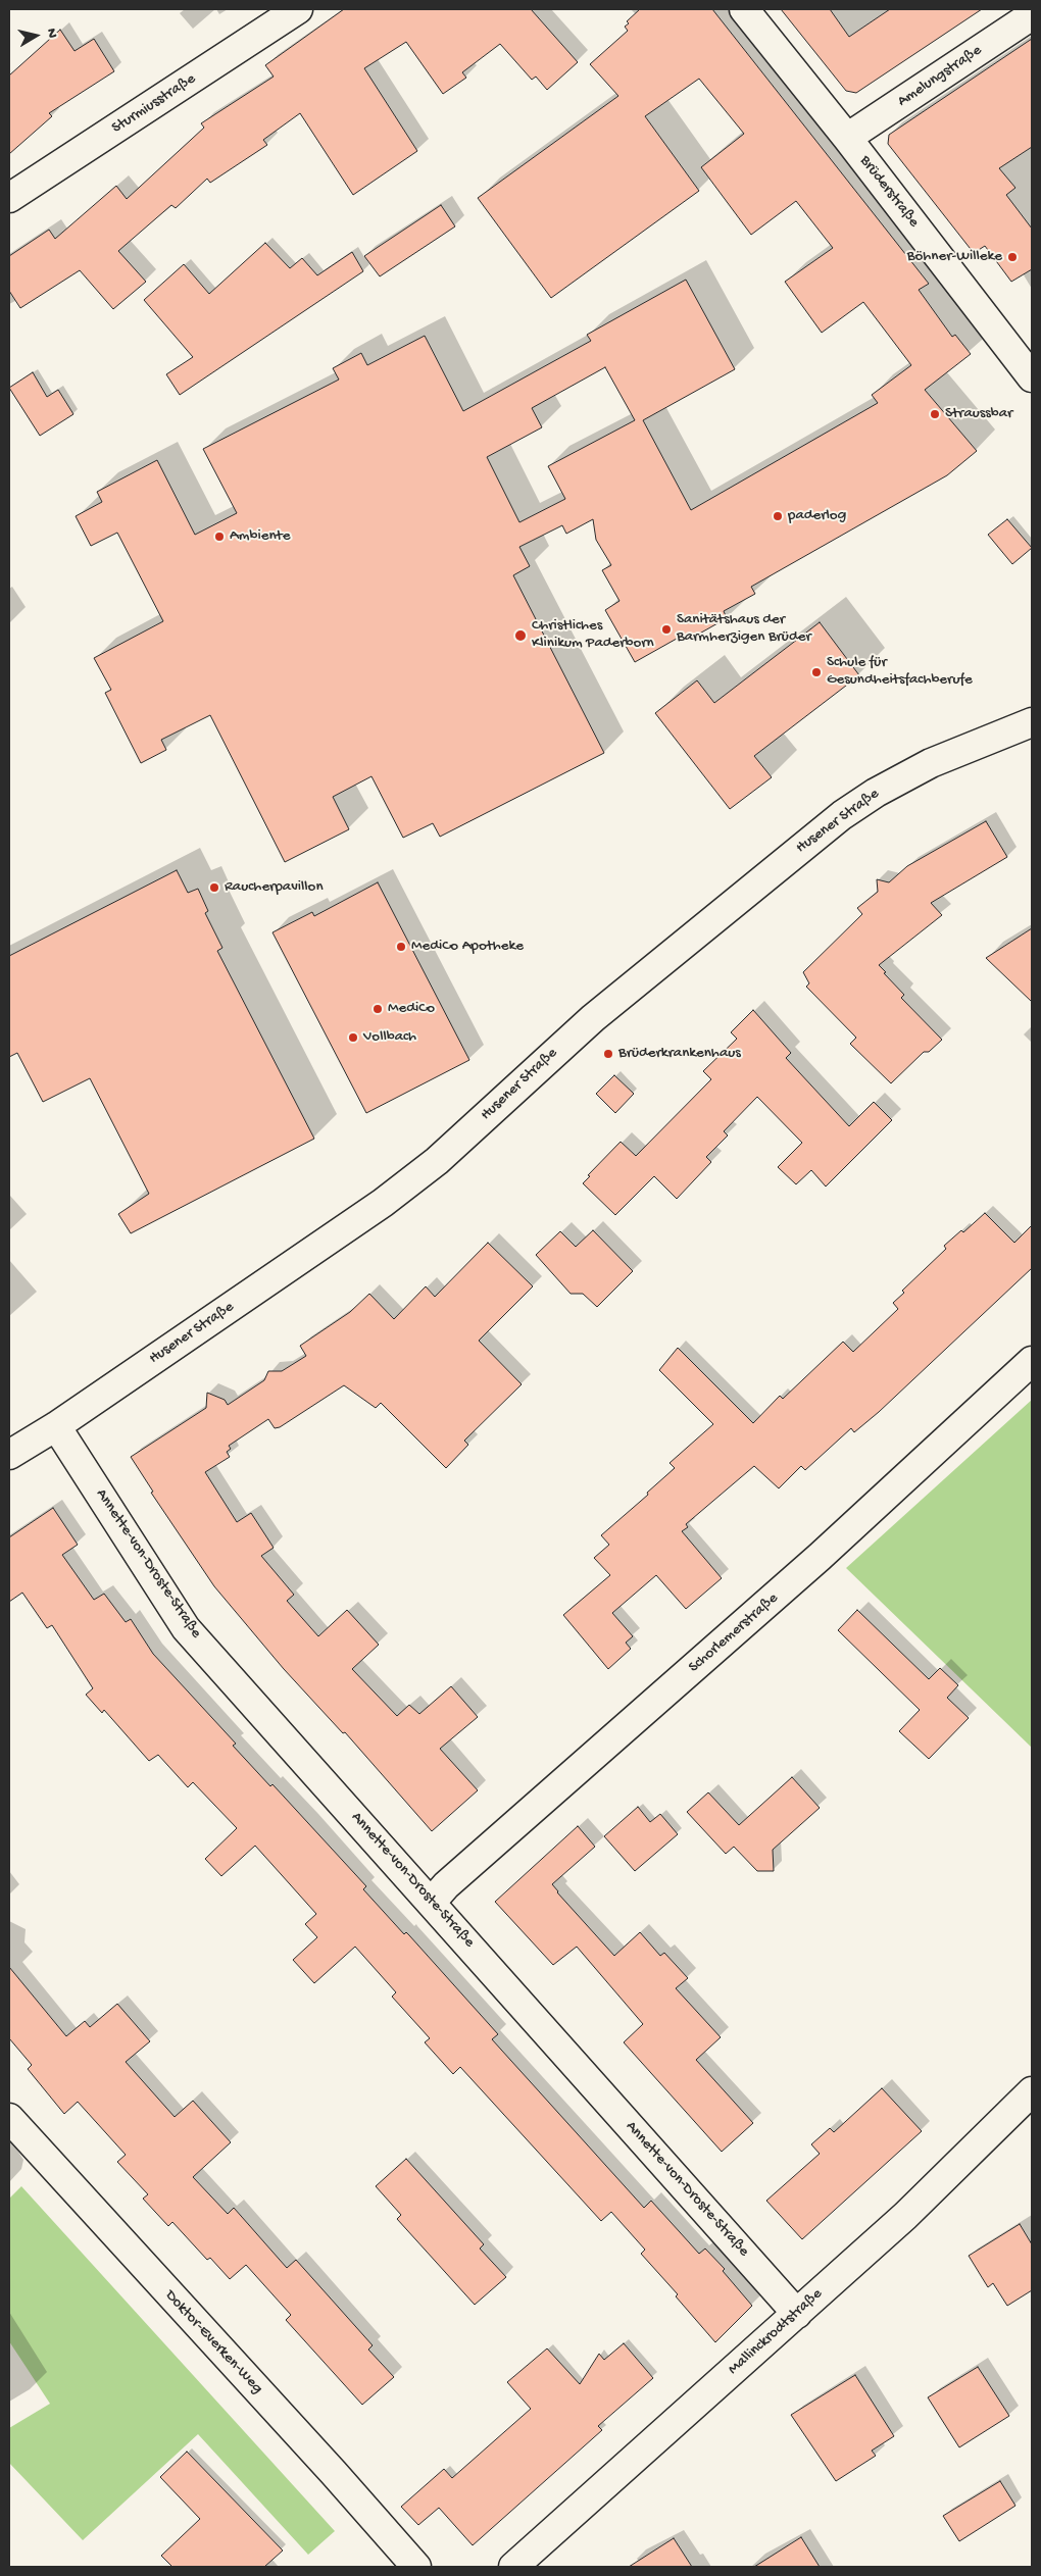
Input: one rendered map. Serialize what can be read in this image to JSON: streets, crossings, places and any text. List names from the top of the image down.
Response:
{
  "streets": {
    "street": [
      "Amelungstraße",
      "Sturmiusstraße",
      "Brüderstraße",
      "Husener Straße",
      "Annette-von-Droste-Straße",
      "Schorlemerstraße",
      "Mallinckrodtstraße",
      "Doktor-Everken-Weg"
    ]
  },
  "crossings": [
    ["Amelungstraße", "Brüderstraße"],
    ["Husener Straße", "Annette-von-Droste-Straße"],
    ["Annette-von-Droste-Straße", "Schorlemerstraße"],
    ["Annette-von-Droste-Straße", "Mallinckrodtstraße"]
  ],
  "places": [
    "Böhner-Willeke",
    "Straussbar",
    "paderlog",
    "Ambiente",
    "Sanitätshaus der Barmherzigen Brüder",
    "Christliches Klinikum Paderborn",
    "Schule für Gesundheitsfachberufe",
    "Raucherpavillon",
    "MediCo Apotheke",
    "MediCo",
    "Vollbach",
    "Brüderkrankenhaus"
  ],
  "north": "right"
}
